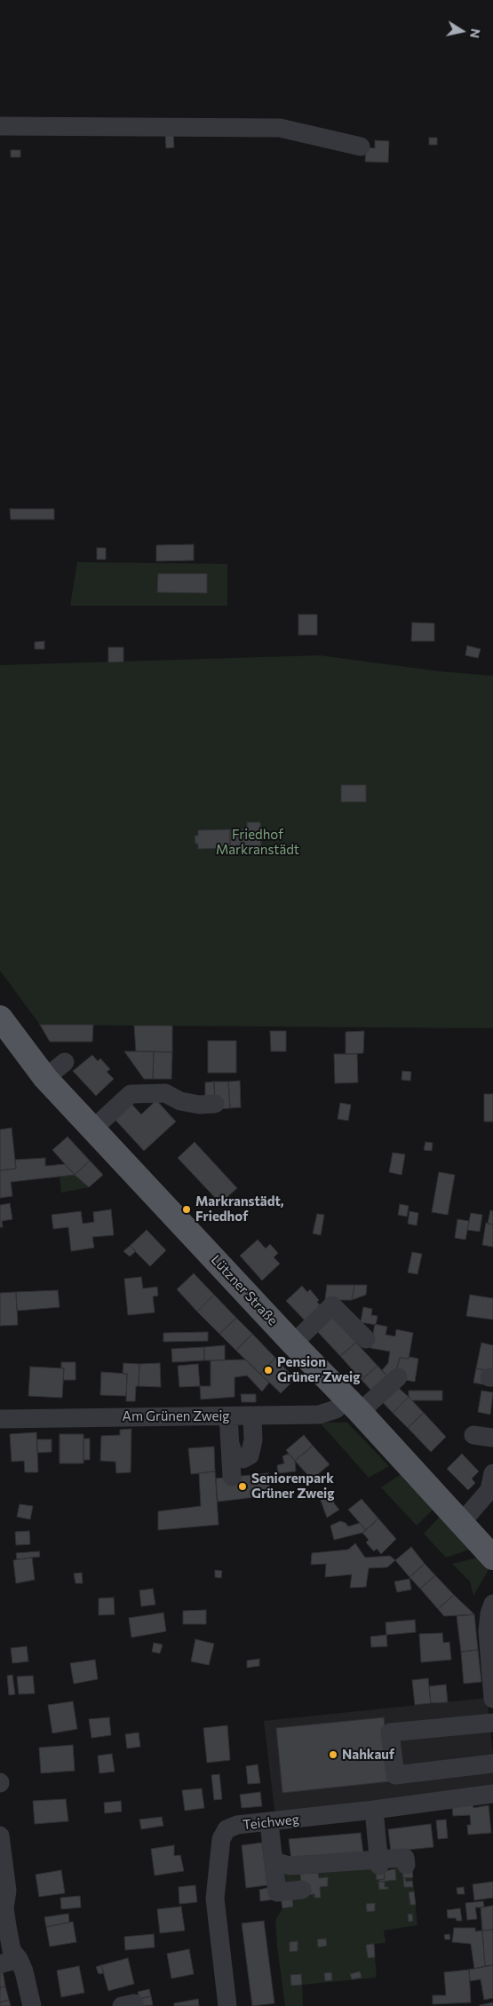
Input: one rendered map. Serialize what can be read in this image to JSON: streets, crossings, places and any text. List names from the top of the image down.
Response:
{
  "streets": {
    "main road": ["Lützner Straße"],
    "street": ["Am Grünen Zweig", "Teichweg"]
  },
  "crossings": [
    ["Lützner Straße", "Am Grünen Zweig"]
  ],
  "parks": ["Friedhof Markranstädt"],
  "places": [
    "Markranstädt, Friedhof",
    "Pension Grüner Zweig",
    "Seniorenpark Grüner Zweig",
    "Nahkauf"
  ],
  "north": "right"
}
